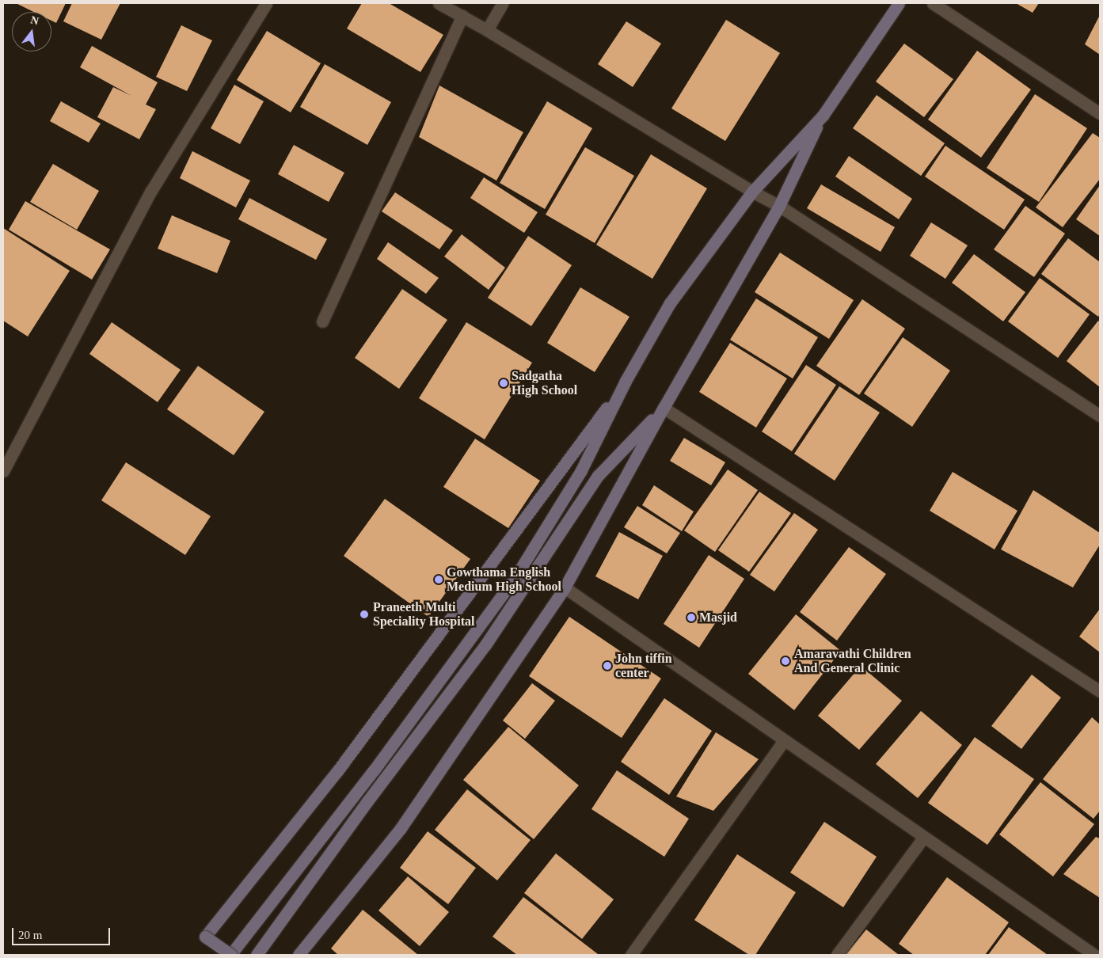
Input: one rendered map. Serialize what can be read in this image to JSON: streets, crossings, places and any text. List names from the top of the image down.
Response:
{
  "places": [
    "Sadgatha High School",
    "Gowthama English Medium High School",
    "Praneeth Multi Speciality Hospital",
    "Masjid",
    "Amaravathi Children And General Clinic",
    "John tiffin center"
  ],
  "scale_bar": "20 m",
  "north": "top"
}
